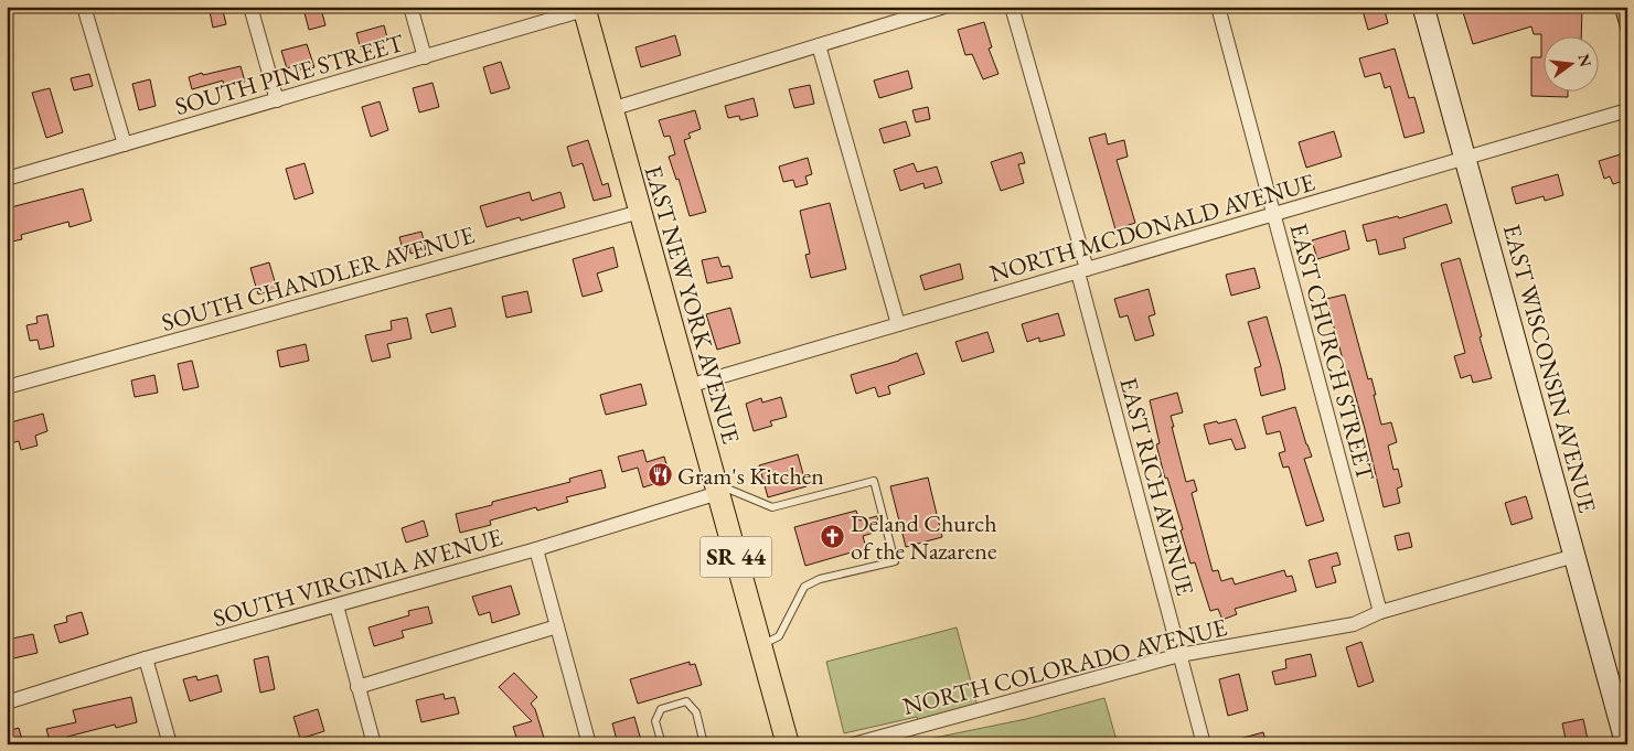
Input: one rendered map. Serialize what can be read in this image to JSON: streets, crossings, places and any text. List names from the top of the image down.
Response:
{
  "streets": {
    "main road": ["EAST NEW YORK AVENUE", "SR 44"],
    "street": [
      "SOUTH PINE STREET",
      "NORTH MCDONALD AVENUE",
      "SOUTH CHANDLER AVENUE",
      "EAST CHURCH STREET",
      "EAST WISCONSIN AVENUE",
      "EAST RICH AVENUE",
      "SOUTH VIRGINIA AVENUE",
      "NORTH COLORADO AVENUE"
    ]
  },
  "crossings": [
    ["SOUTH PINE STREET", "EAST NEW YORK AVENUE"],
    ["NORTH MCDONALD AVENUE", "EAST NEW YORK AVENUE"],
    ["NORTH MCDONALD AVENUE", "EAST CHURCH STREET"],
    ["NORTH MCDONALD AVENUE", "EAST WISCONSIN AVENUE"],
    ["NORTH MCDONALD AVENUE", "EAST RICH AVENUE"],
    ["SOUTH CHANDLER AVENUE", "EAST NEW YORK AVENUE"],
    ["EAST NEW YORK AVENUE", "SOUTH VIRGINIA AVENUE"],
    ["EAST CHURCH STREET", "NORTH COLORADO AVENUE"],
    ["EAST WISCONSIN AVENUE", "NORTH COLORADO AVENUE"],
    ["EAST RICH AVENUE", "NORTH COLORADO AVENUE"]
  ],
  "places": {
    "restaurant": ["Gram's Kitchen"],
    "church": ["Deland Church of the Nazarene"]
  },
  "north": "right"
}
